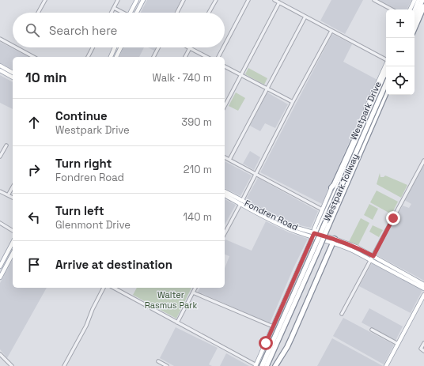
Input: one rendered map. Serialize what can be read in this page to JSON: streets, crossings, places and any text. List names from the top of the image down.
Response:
{
  "streets": {
    "highway": ["Westpark Tollway"],
    "main road": ["Westpark Drive", "Fondren Road"]
  },
  "crossings": [
    ["Westpark Drive", "Fondren Road"]
  ],
  "parks": ["Walter Rasmus Park"],
  "page": {
    "map_buttons": ["+", "−"],
    "search": "Search here",
    "heading": ["10 min", "Walk · 740 m"],
    "list": [
      ["Continue", "Westpark Drive", "390 m"],
      ["Turn right", "Fondren Road", "210 m"],
      ["Turn left", "Glenmont Drive", "140 m"],
      "Arrive at destination"
    ]
  }
}
